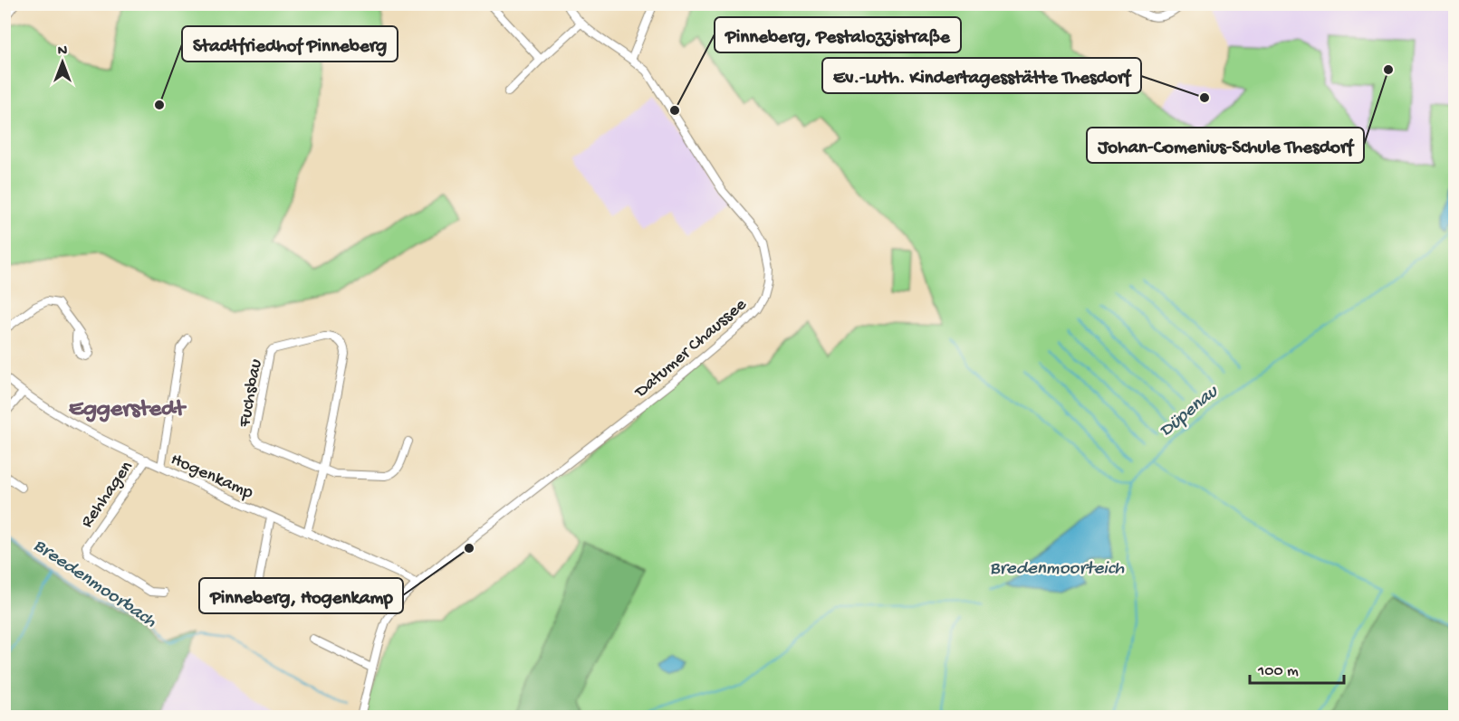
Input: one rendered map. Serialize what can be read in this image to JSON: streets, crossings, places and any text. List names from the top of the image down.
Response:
{
  "streets": {
    "street": [
      "Datumer Chaussee",
      "Fuchsbau",
      "Hogenkamp",
      "Rehhagen"
    ]
  },
  "crossings": [
    ["Datumer Chaussee", "Hogenkamp"],
    ["Fuchsbau", "Hogenkamp"],
    ["Hogenkamp", "Rehhagen"]
  ],
  "districts": ["Eggerstedt"],
  "water": ["Düpenau", "Bredenmoorteich", "Breedenmoorbach"],
  "places": [
    "Johan-Comenius-Schule Thesdorf",
    "Ev.-Luth. Kindertagesstätte Thesdorf",
    "Stadtfriedhof Pinneberg",
    "Pinneberg, Pestalozzistraße",
    "Pinneberg, Hogenkamp"
  ],
  "scale_bar": "100 m",
  "north": "top"
}
